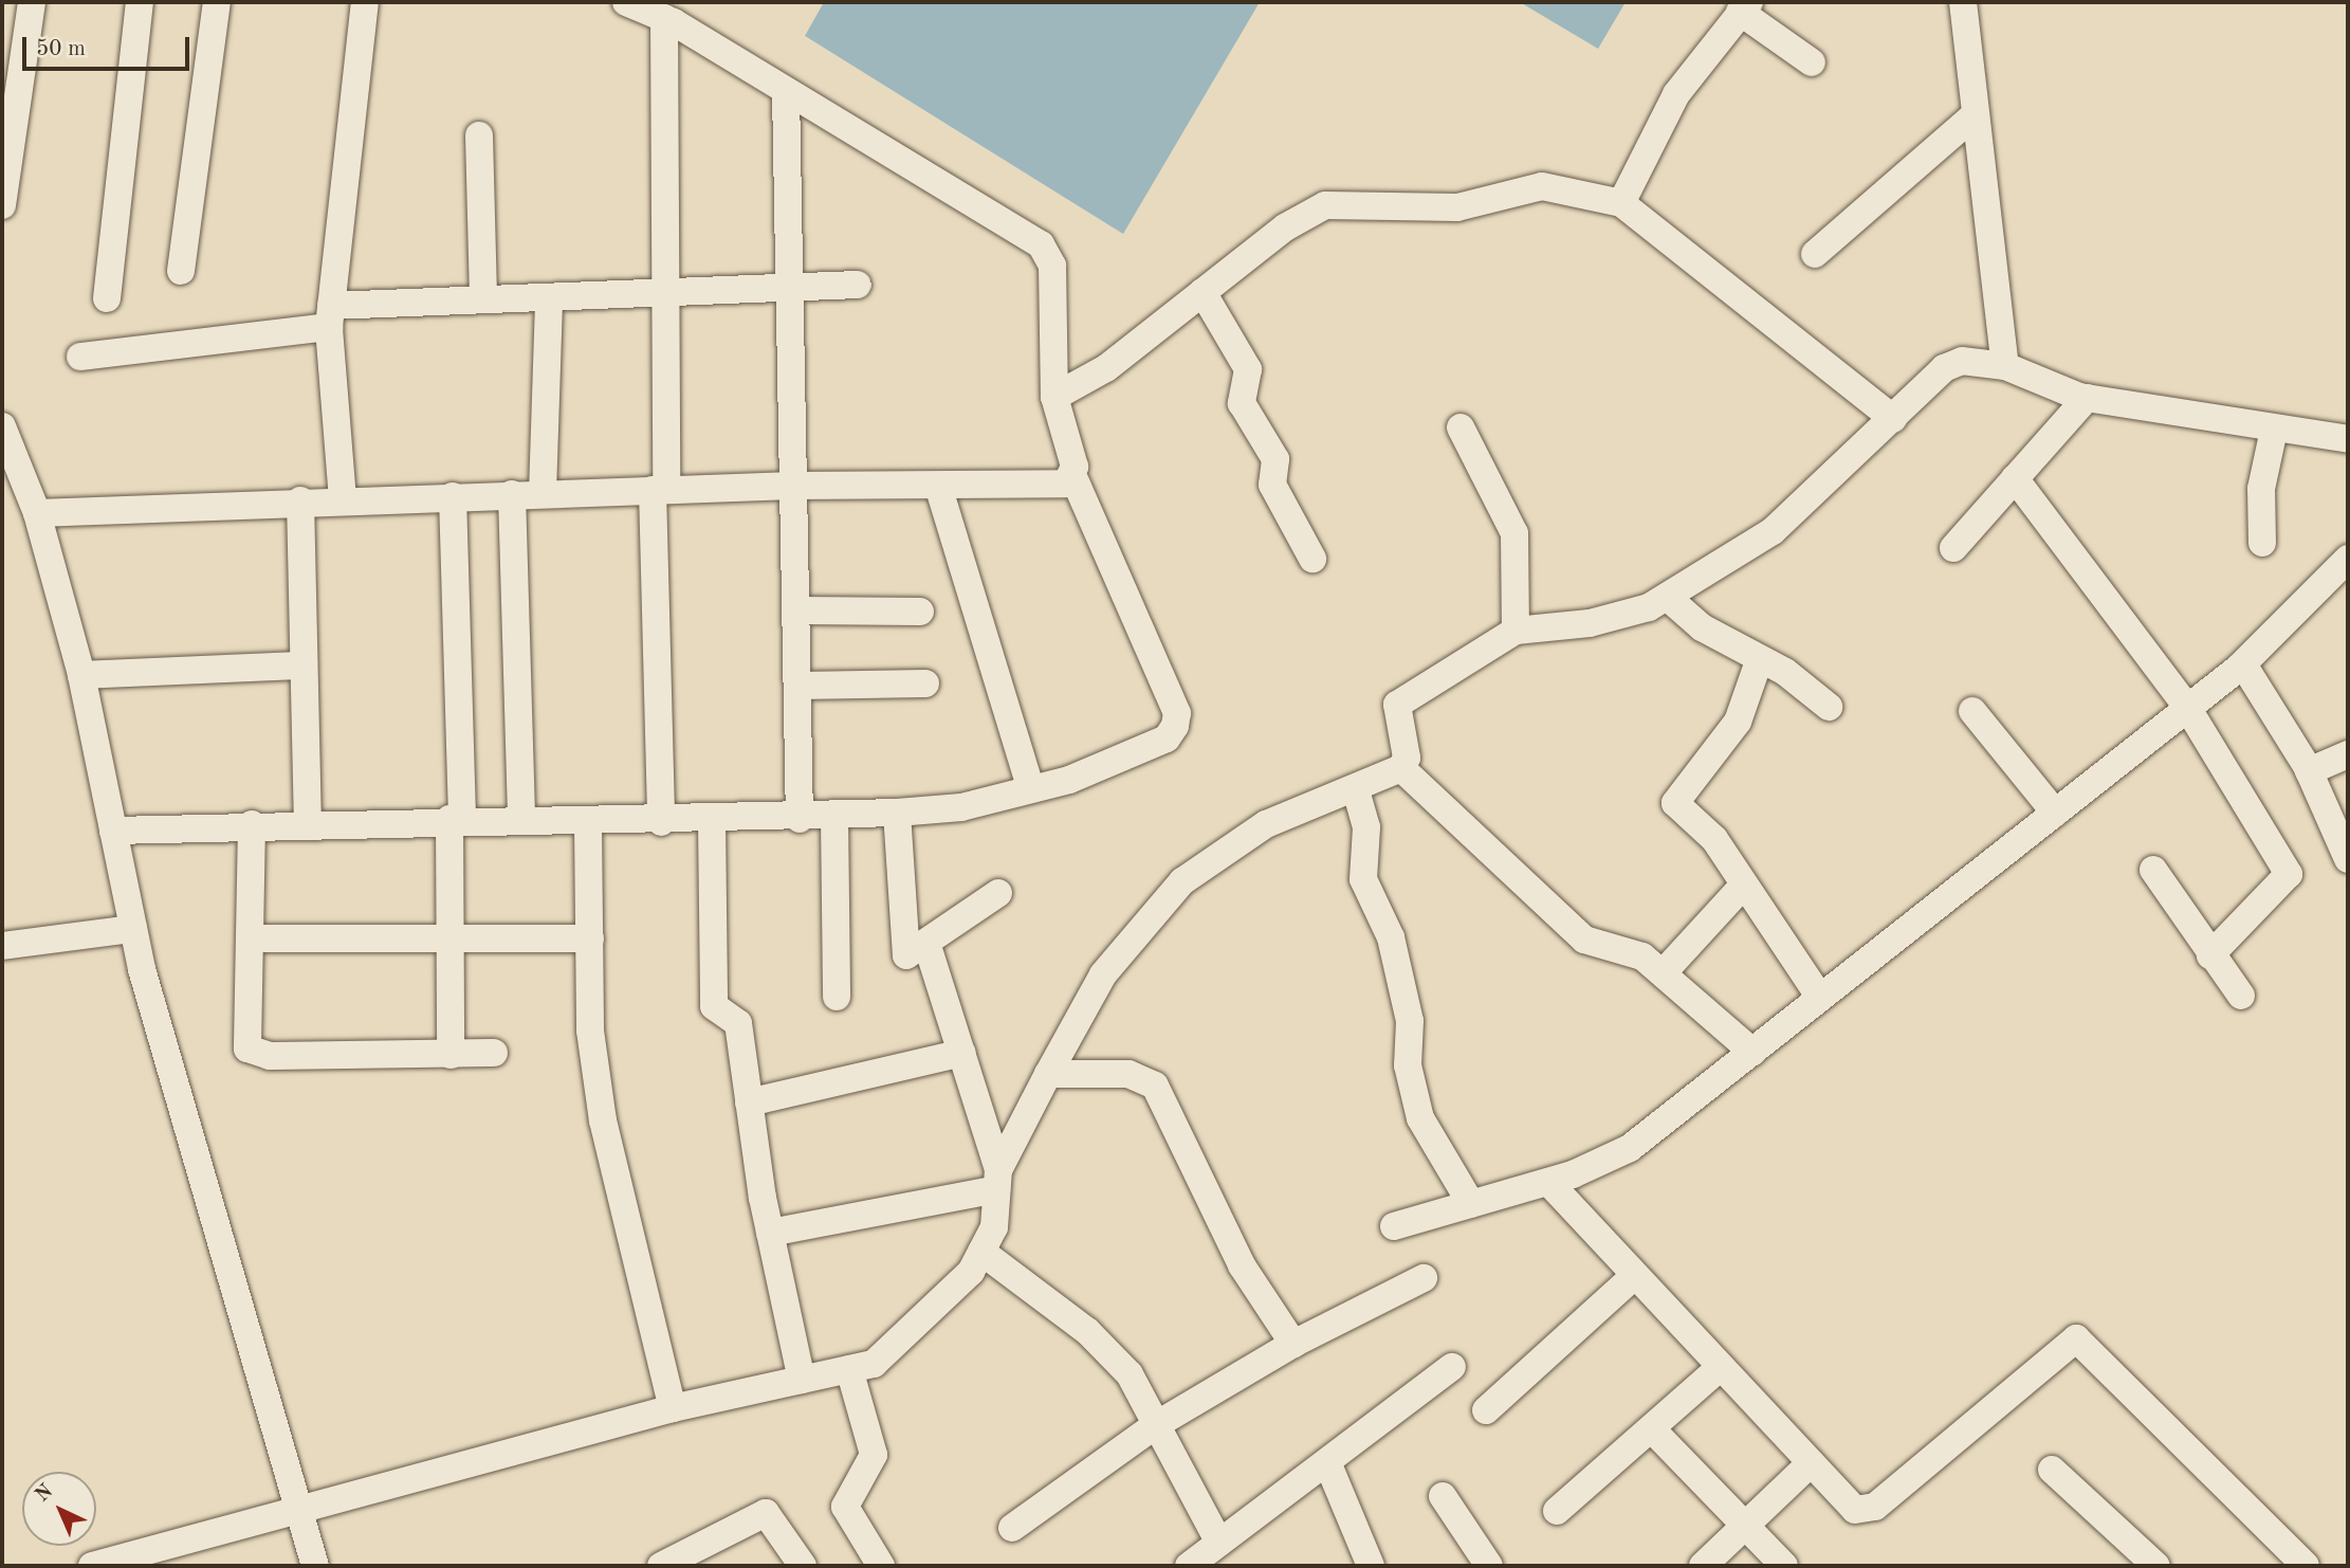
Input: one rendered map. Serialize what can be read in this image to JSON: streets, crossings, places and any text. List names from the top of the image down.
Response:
{
  "scale_bar": "50 m",
  "north": "top left"
}
